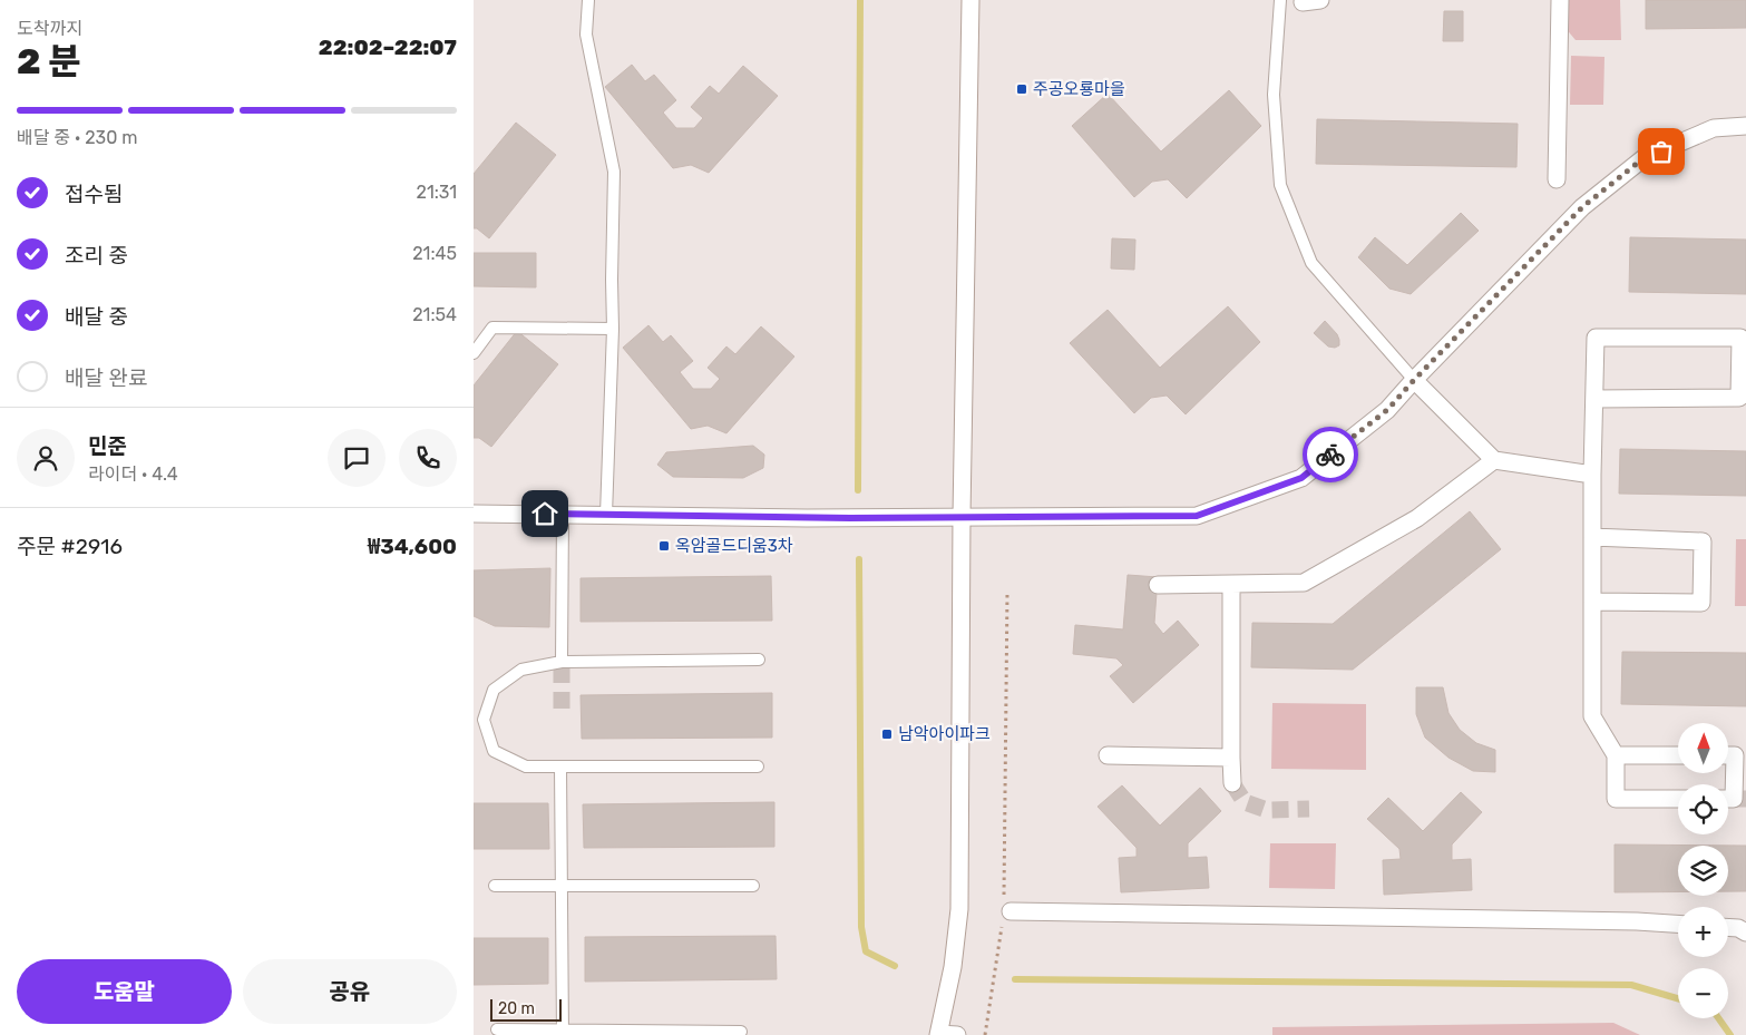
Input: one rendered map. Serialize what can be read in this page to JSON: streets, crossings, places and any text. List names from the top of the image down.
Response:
{
  "places": {
    "transit": ["주공오룡마을", "옥암골드디움3차", "남악아이파크"]
  },
  "scale_bar": "20 m",
  "north": "top",
  "page": {
    "heading": ["2 분", "도착까지", "22:02–22:07"],
    "panel": [
      "민준",
      "라이더 · 4.4",
      "주문 #2916",
      "₩34,600"
    ],
    "bar": "배달 중 · 230 m",
    "list": [
      ["접수됨", "21:31"],
      ["조리 중", "21:45"],
      ["배달 중", "21:54"],
      "배달 완료"
    ],
    "map_buttons": ["+", "−"],
    "buttons": ["도움말", "공유"],
    "scale": "20 m"
  }
}
